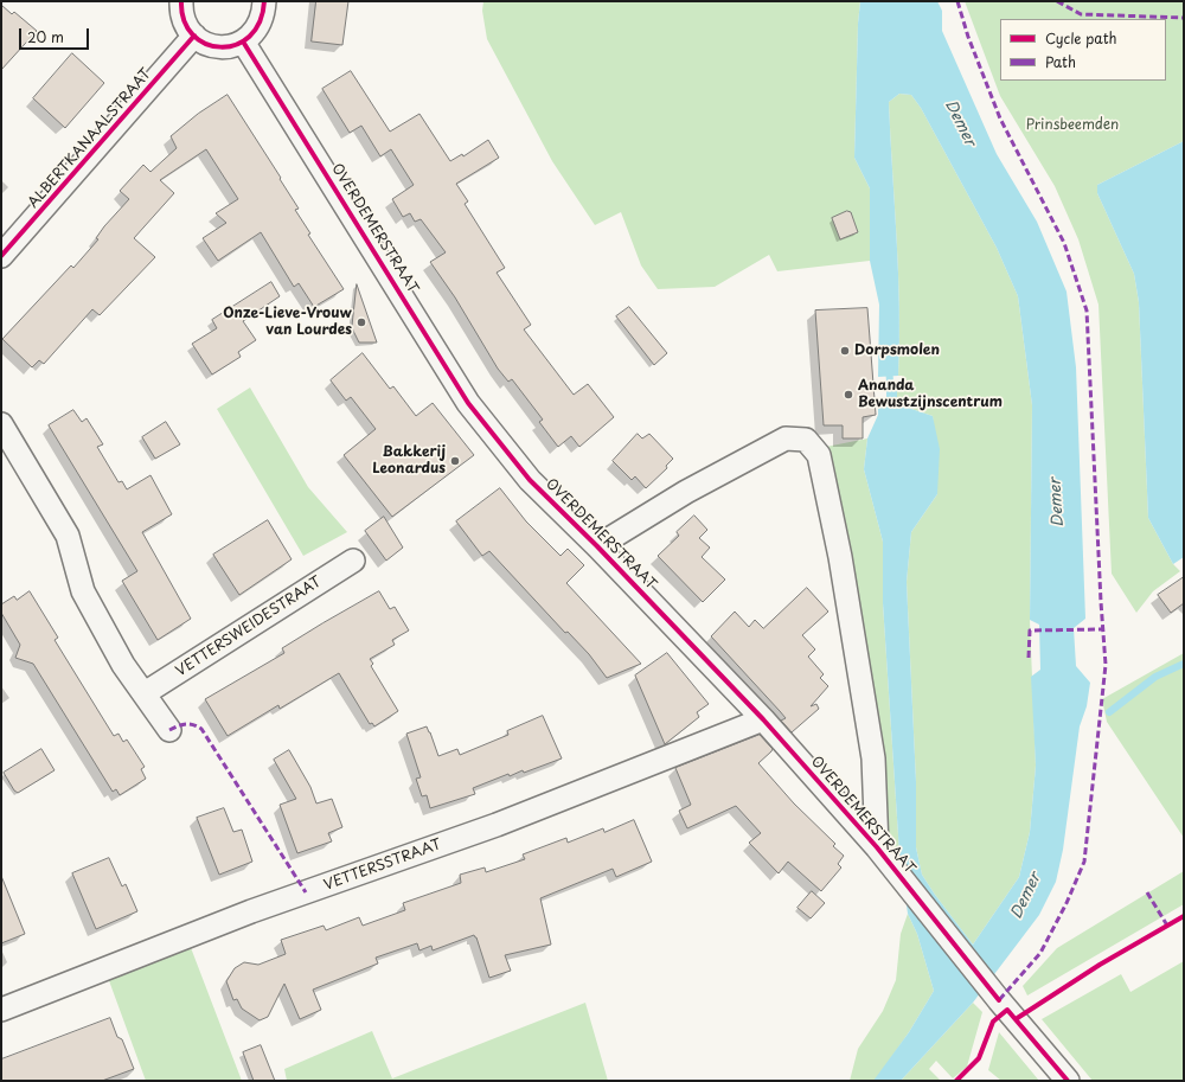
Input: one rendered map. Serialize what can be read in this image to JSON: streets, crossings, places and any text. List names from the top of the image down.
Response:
{
  "streets": {
    "street": [
      "ALBERTKANAALSTRAAT",
      "OVERDEMERSTRAAT",
      "VETTERSWEIDESTRAAT",
      "VETTERSSTRAAT"
    ]
  },
  "crossings": [
    ["OVERDEMERSTRAAT", "VETTERSSTRAAT"]
  ],
  "water": ["Demer"],
  "parks": ["Prinsbeemden"],
  "places": [
    "Onze-Lieve-Vrouw van Lourdes",
    "Dorpsmolen",
    "Ananda Bewustzijnscentrum",
    "Bakkerij Leonardus"
  ],
  "legend": ["Cycle path", "Path"],
  "scale_bar": "20 m"
}
